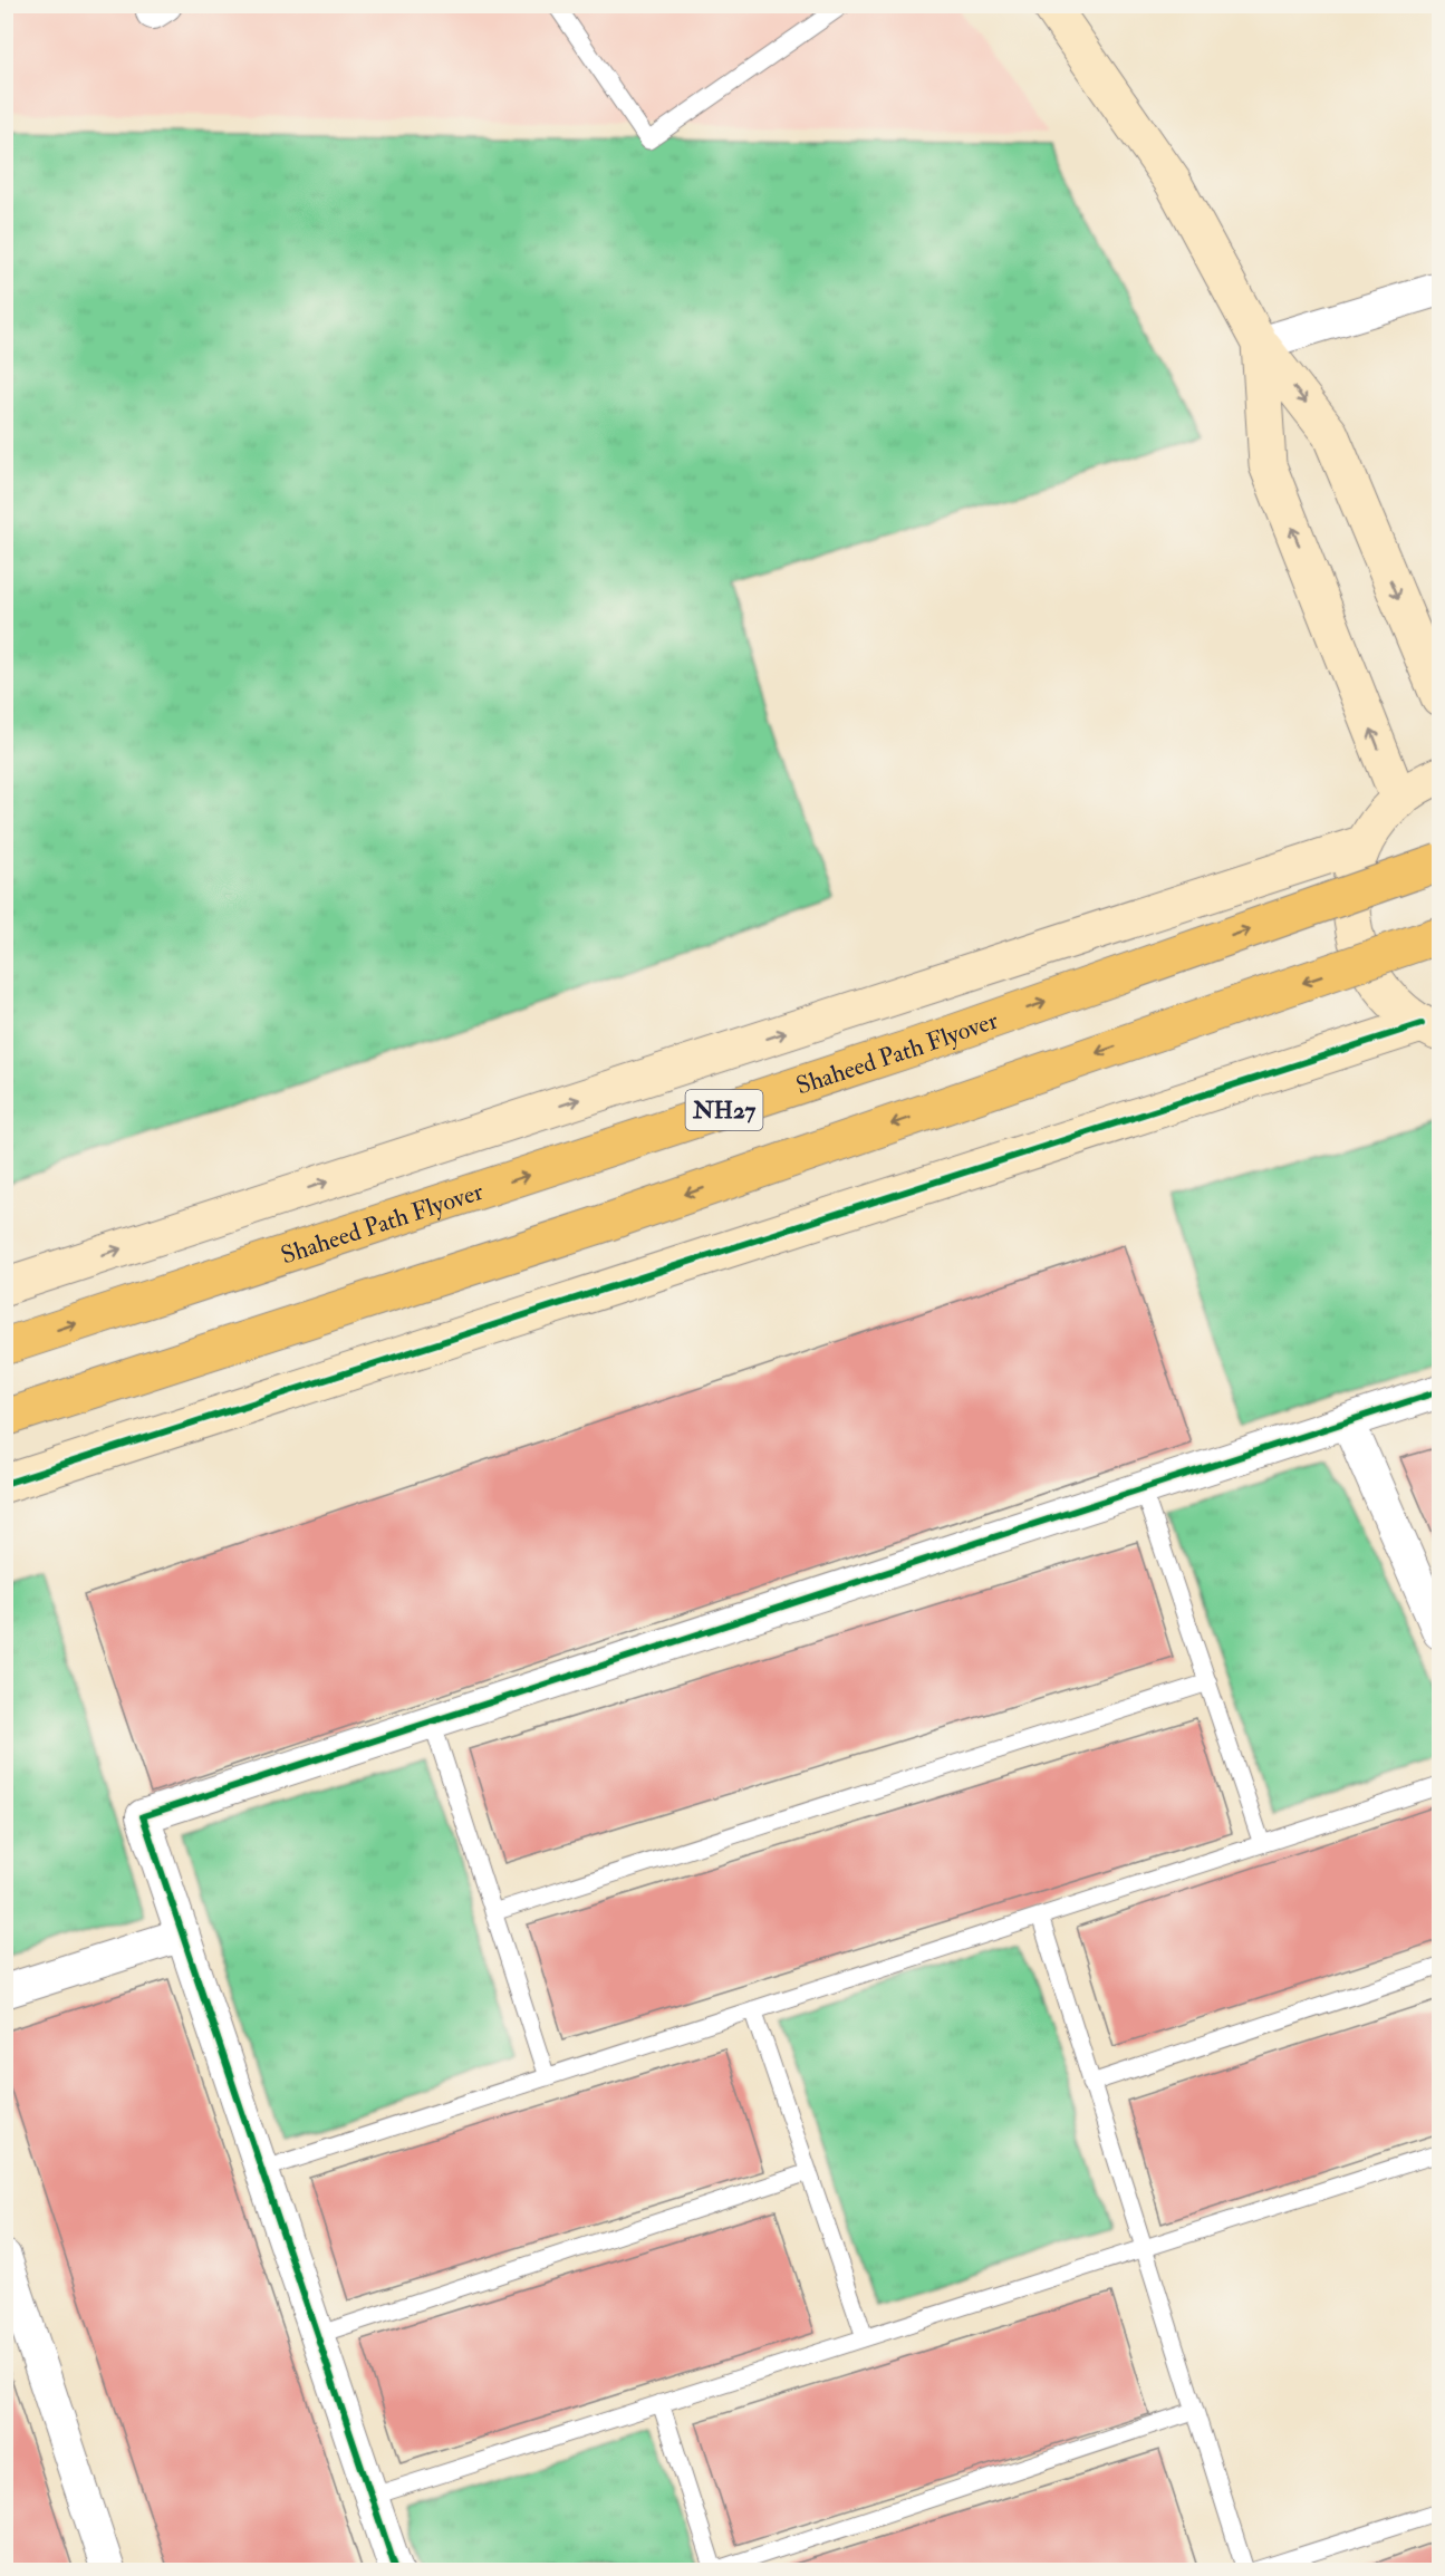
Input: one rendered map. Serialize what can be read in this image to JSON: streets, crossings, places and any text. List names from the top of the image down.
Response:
{
  "streets": {
    "highway": ["Shaheed Path Flyover", "NH27"]
  }
}
